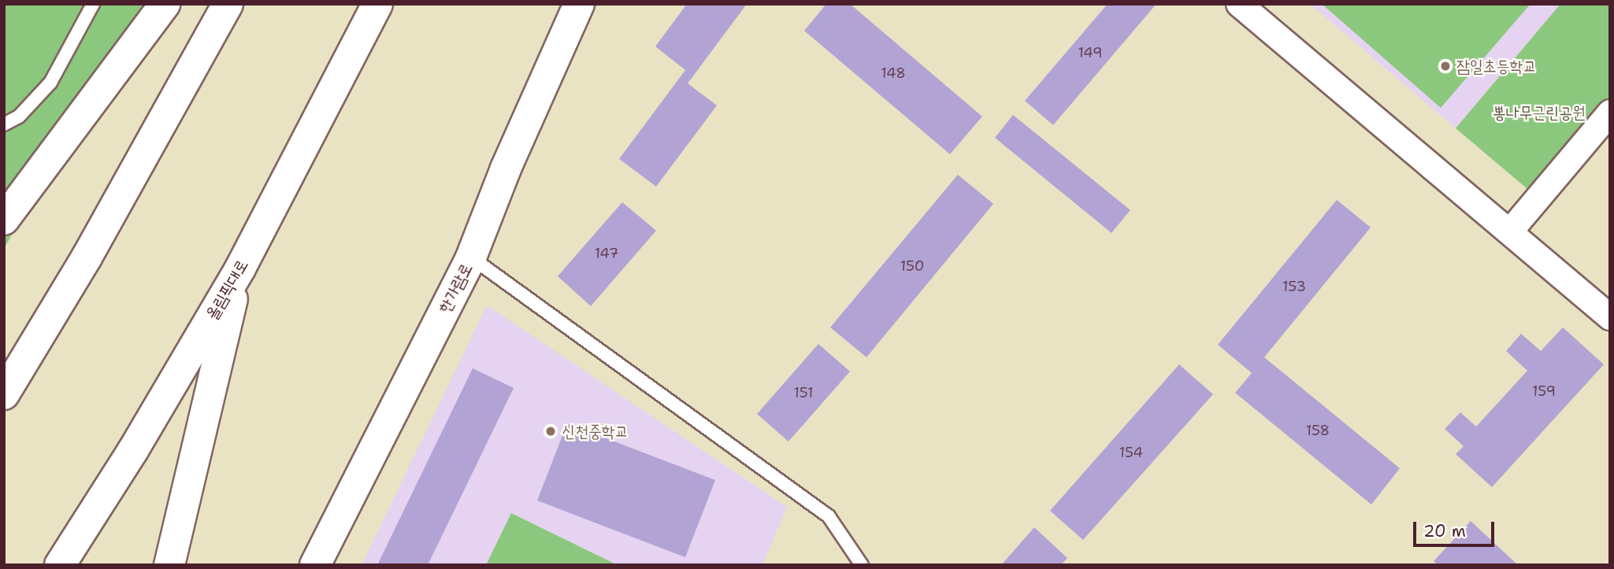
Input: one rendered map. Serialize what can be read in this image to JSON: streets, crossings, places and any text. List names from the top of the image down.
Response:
{
  "streets": {
    "main road": ["한가람로", "올림픽대로"]
  },
  "parks": ["뽕나무근린공원"],
  "places": ["잠일초등학교", "신천중학교"],
  "house_numbers": [
    "149",
    "148",
    "147",
    "150",
    "153",
    "159",
    "151",
    "158",
    "154"
  ],
  "scale_bar": "20 m"
}
